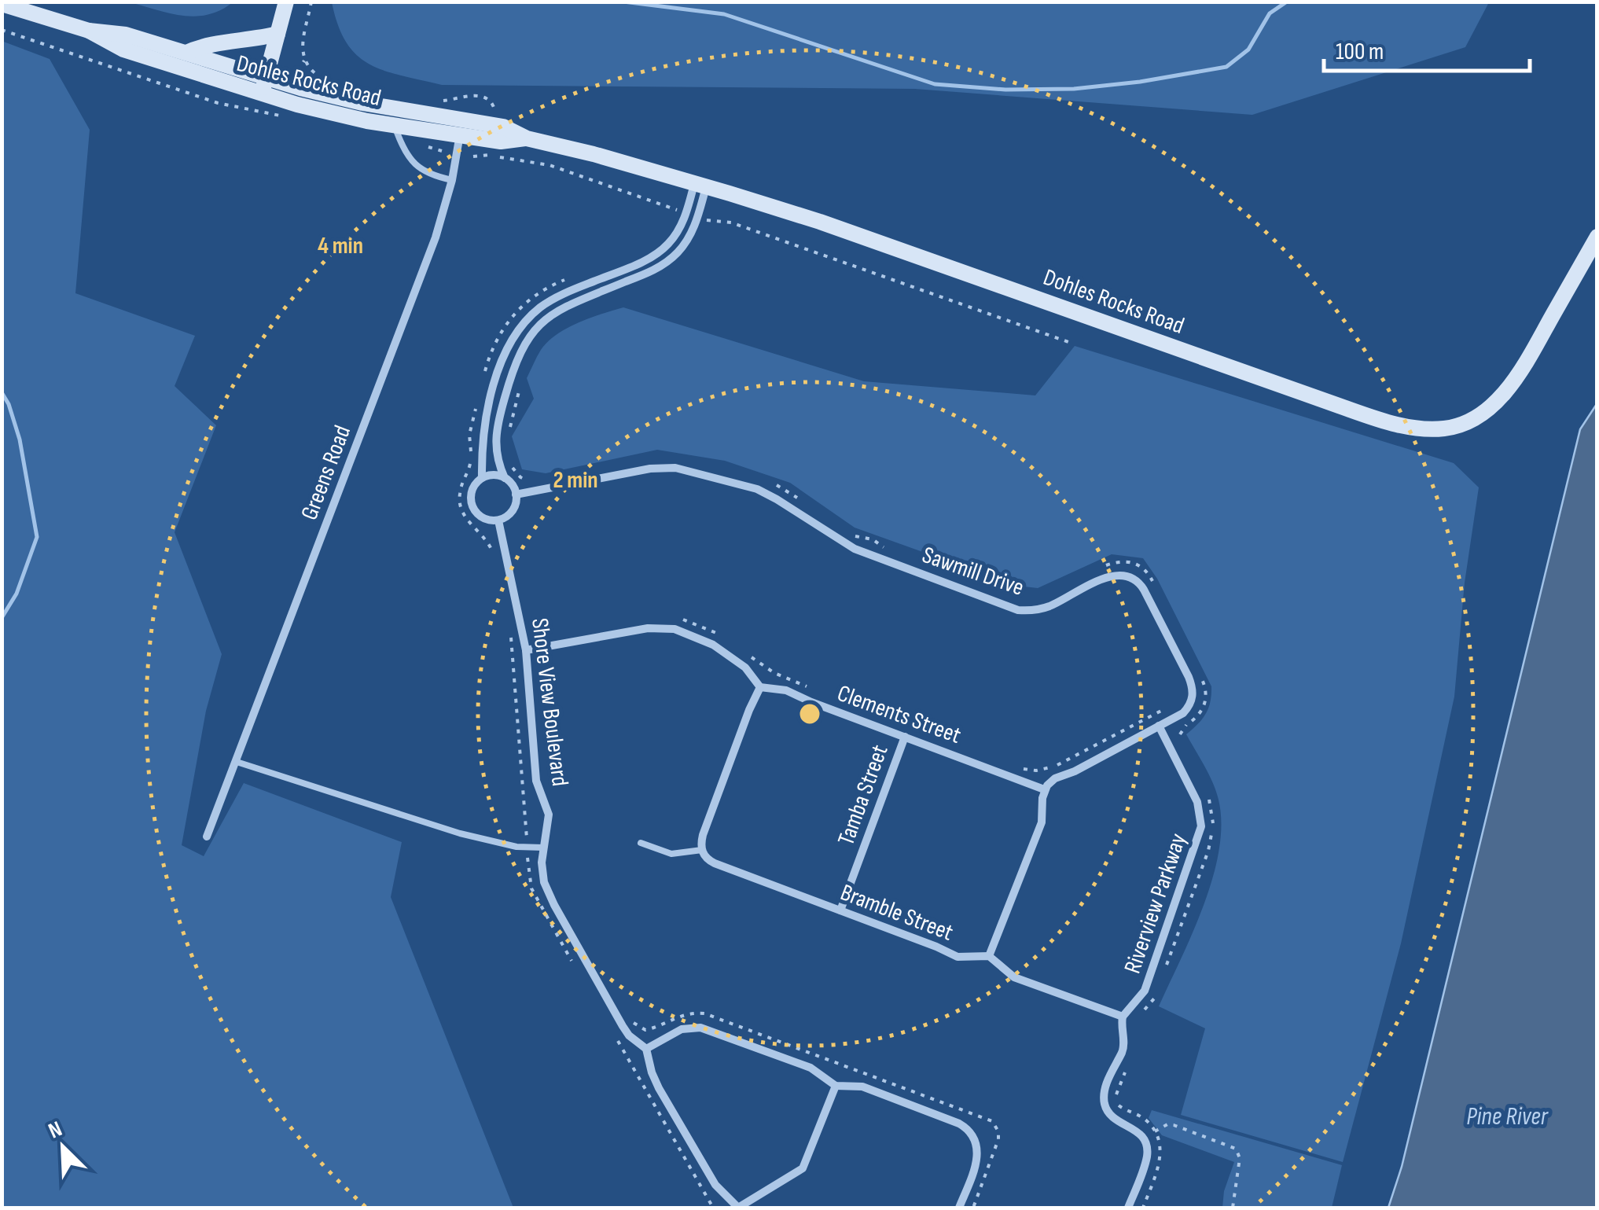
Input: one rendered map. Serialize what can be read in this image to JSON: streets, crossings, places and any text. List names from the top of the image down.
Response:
{
  "streets": {
    "street": [
      "Dohles Rocks Road",
      "Greens Road",
      "Sawmill Drive",
      "Shore View Boulevard",
      "Clements Street",
      "Tamba Street",
      "Riverview Parkway",
      "Bramble Street"
    ]
  },
  "crossings": [
    ["Dohles Rocks Road", "Greens Road"],
    ["Sawmill Drive", "Shore View Boulevard"],
    ["Sawmill Drive", "Clements Street"],
    ["Sawmill Drive", "Riverview Parkway"],
    ["Clements Street", "Tamba Street"],
    ["Tamba Street", "Bramble Street"]
  ],
  "water": ["Pine River"],
  "scale_bar": "100 m",
  "north": "top left",
  "rings": ["4 min", "2 min"]
}
